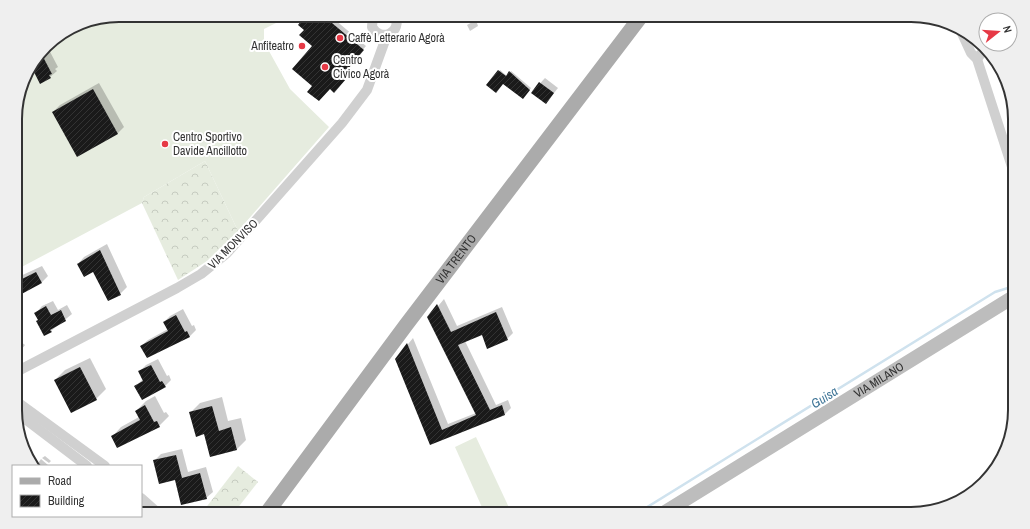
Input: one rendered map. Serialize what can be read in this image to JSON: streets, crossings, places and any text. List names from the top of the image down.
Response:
{
  "streets": {
    "main road": ["VIA TRENTO"],
    "street": ["VIA MONVISO", "VIA MILANO"]
  },
  "water": ["Guisa"],
  "places": [
    "Caffè Letterario Agorà",
    "Anfiteatro",
    "Centro Civico Agorà",
    "Centro Sportivo Davide Ancillotto"
  ],
  "legend": ["Road", "Building"],
  "north": "right"
}
